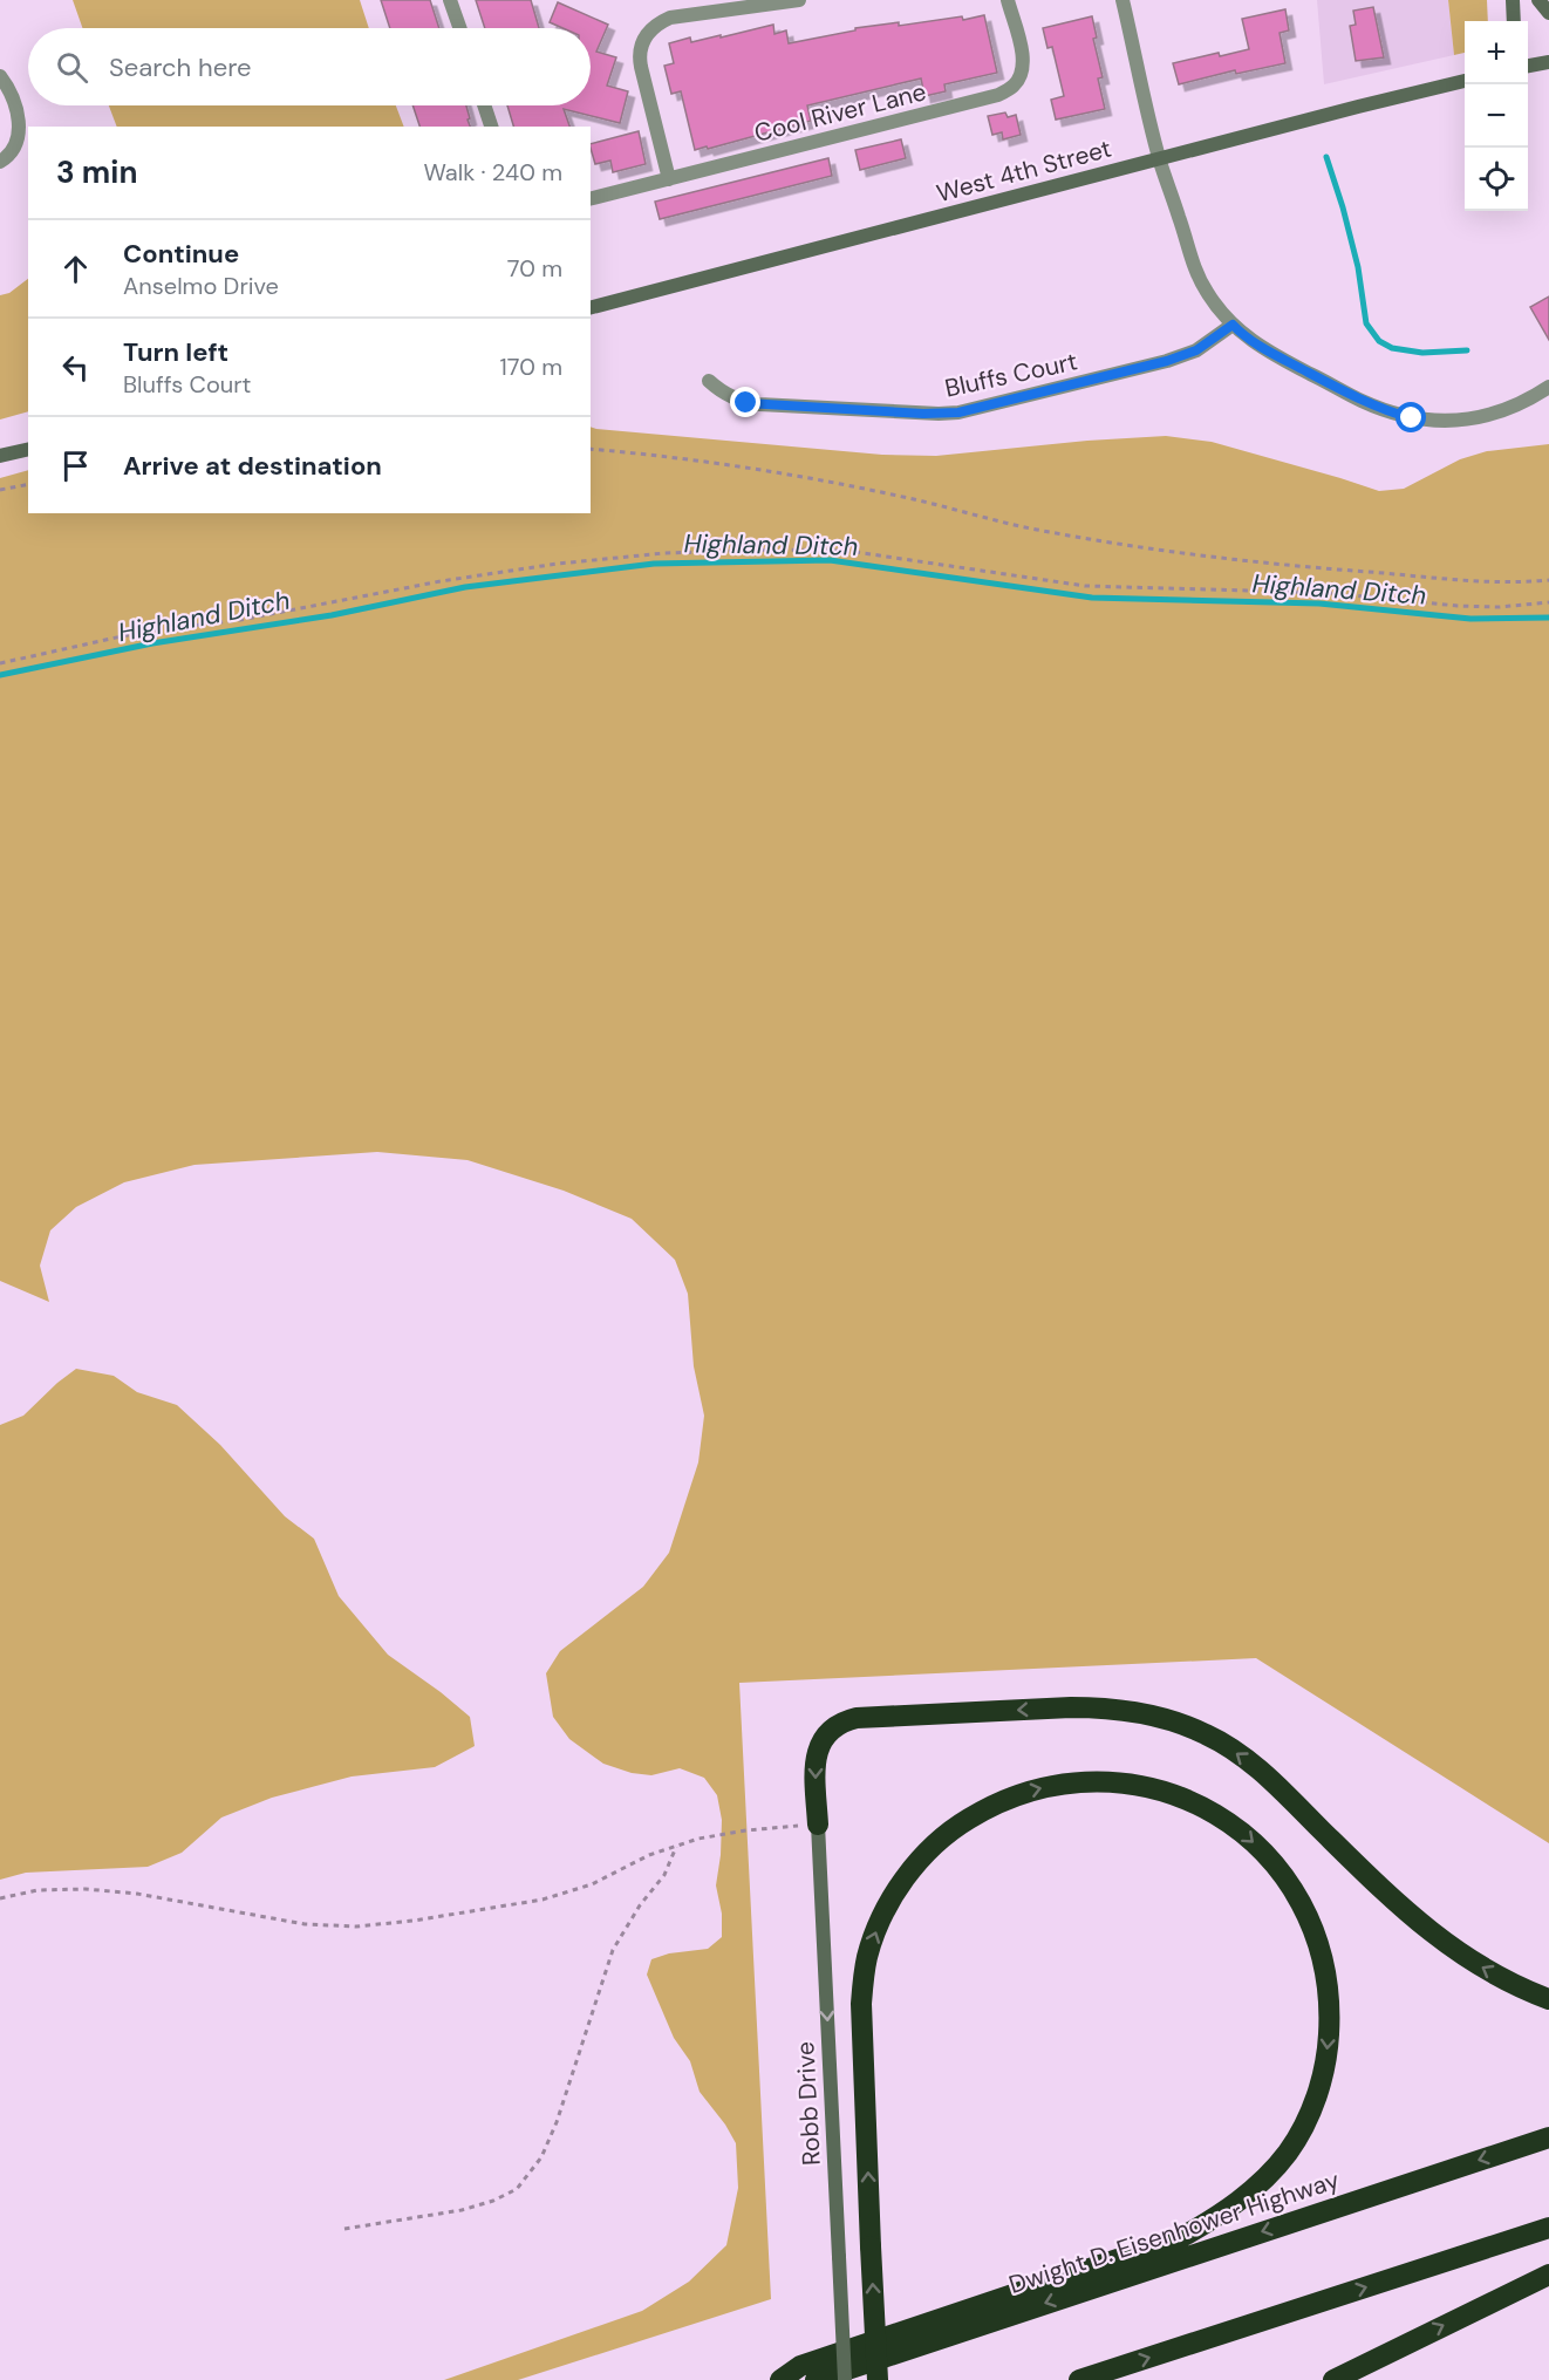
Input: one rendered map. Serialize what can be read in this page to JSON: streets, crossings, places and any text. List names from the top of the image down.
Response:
{
  "streets": {
    "highway": ["Dwight D. Eisenhower Highway"],
    "main road": ["West 4th Street", "Robb Drive"],
    "street": ["Cool River Lane", "Bluffs Court"]
  },
  "one_way": ["Robb Drive"],
  "water": ["Highland Ditch"],
  "page": {
    "map_buttons": ["+", "−"],
    "search": "Search here",
    "heading": ["3 min", "Walk · 240 m"],
    "list": [
      ["Continue", "Anselmo Drive", "70 m"],
      ["Turn left", "Bluffs Court", "170 m"],
      "Arrive at destination"
    ]
  }
}
